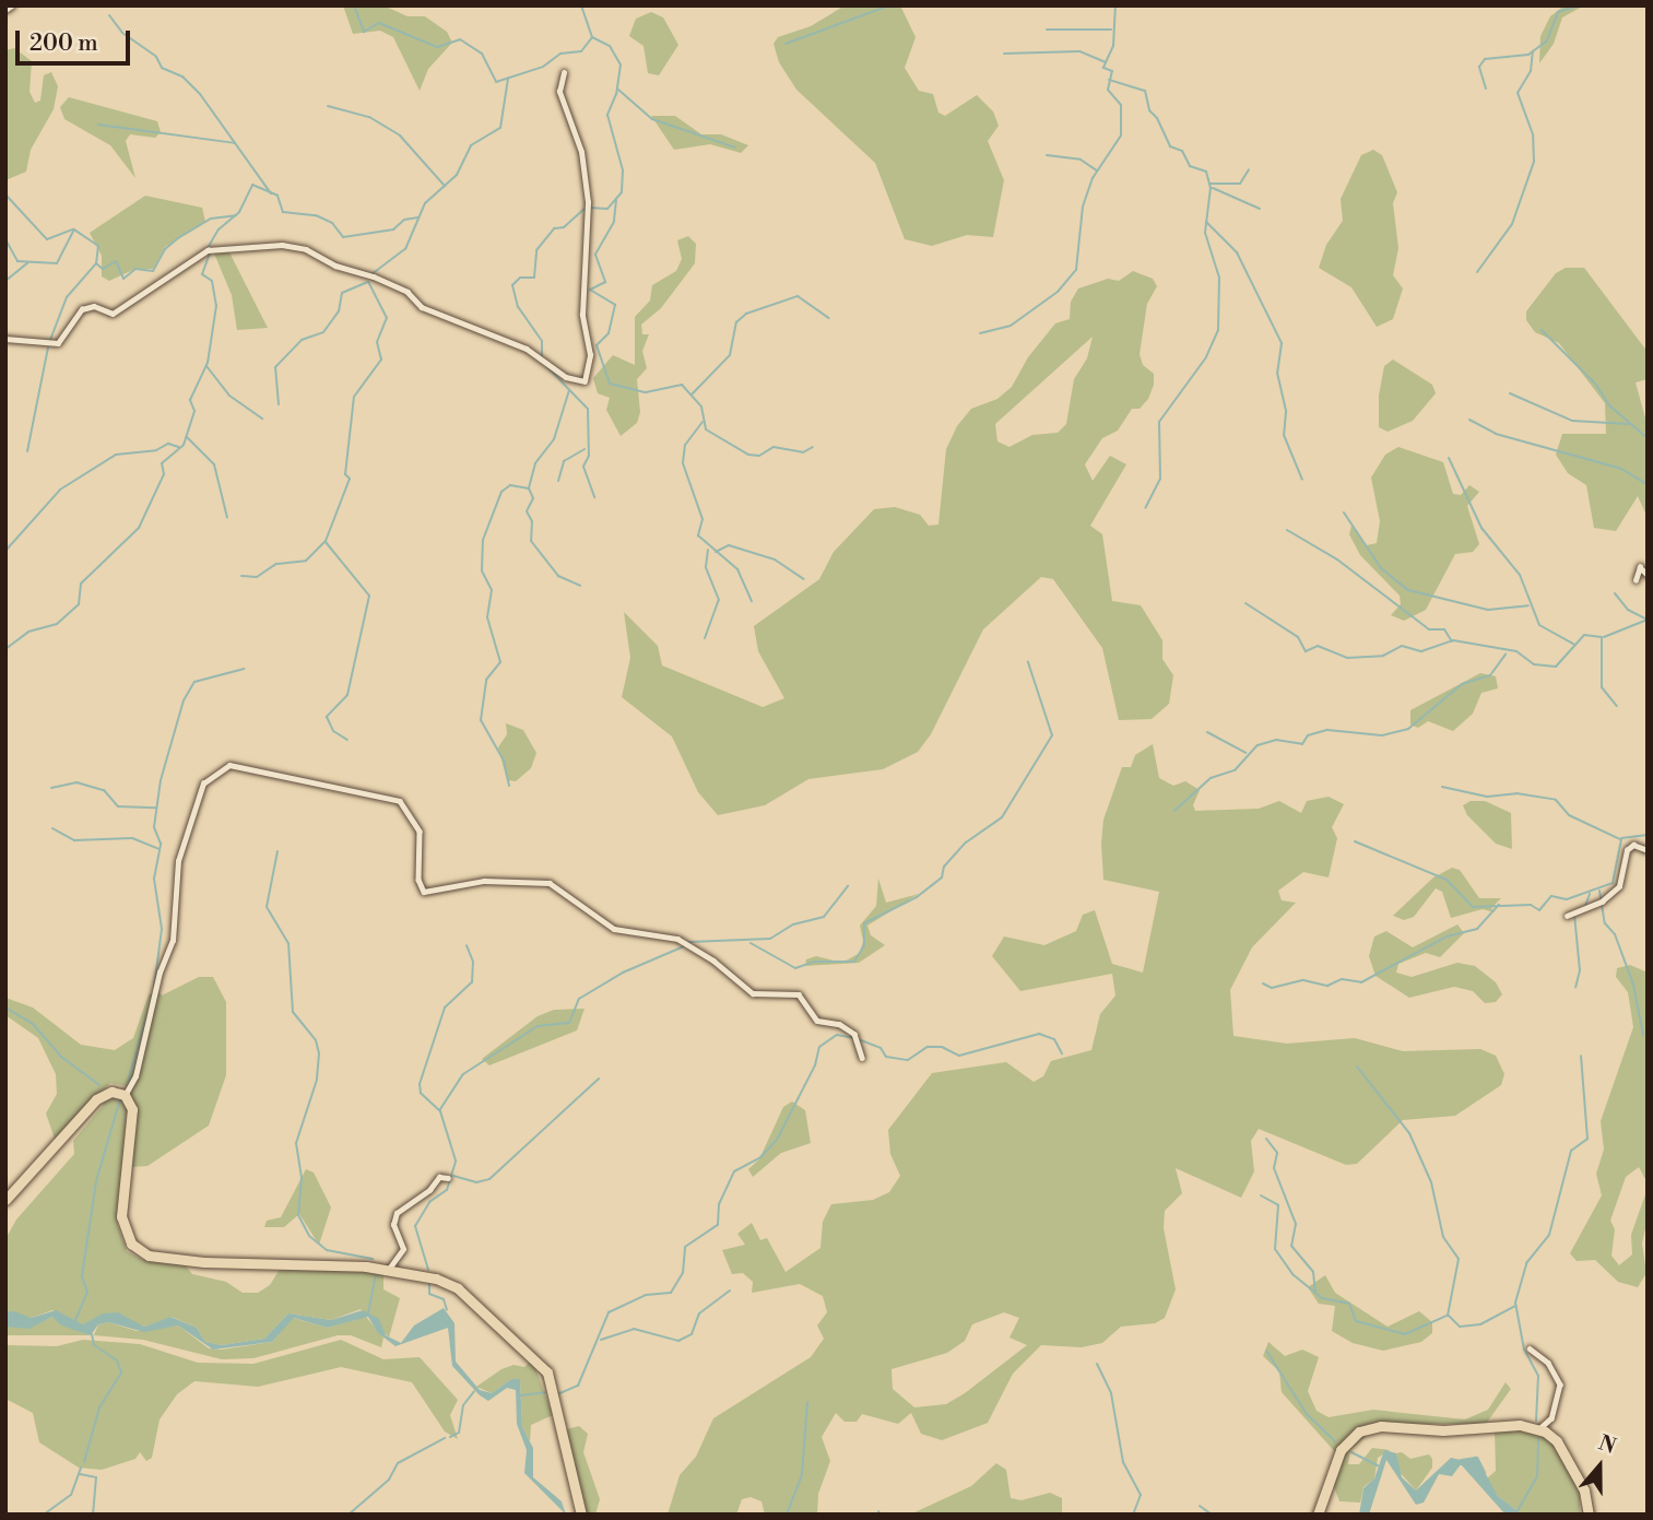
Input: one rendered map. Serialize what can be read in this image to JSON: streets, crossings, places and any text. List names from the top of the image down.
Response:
{
  "scale_bar": "200 m",
  "north": "top"
}
